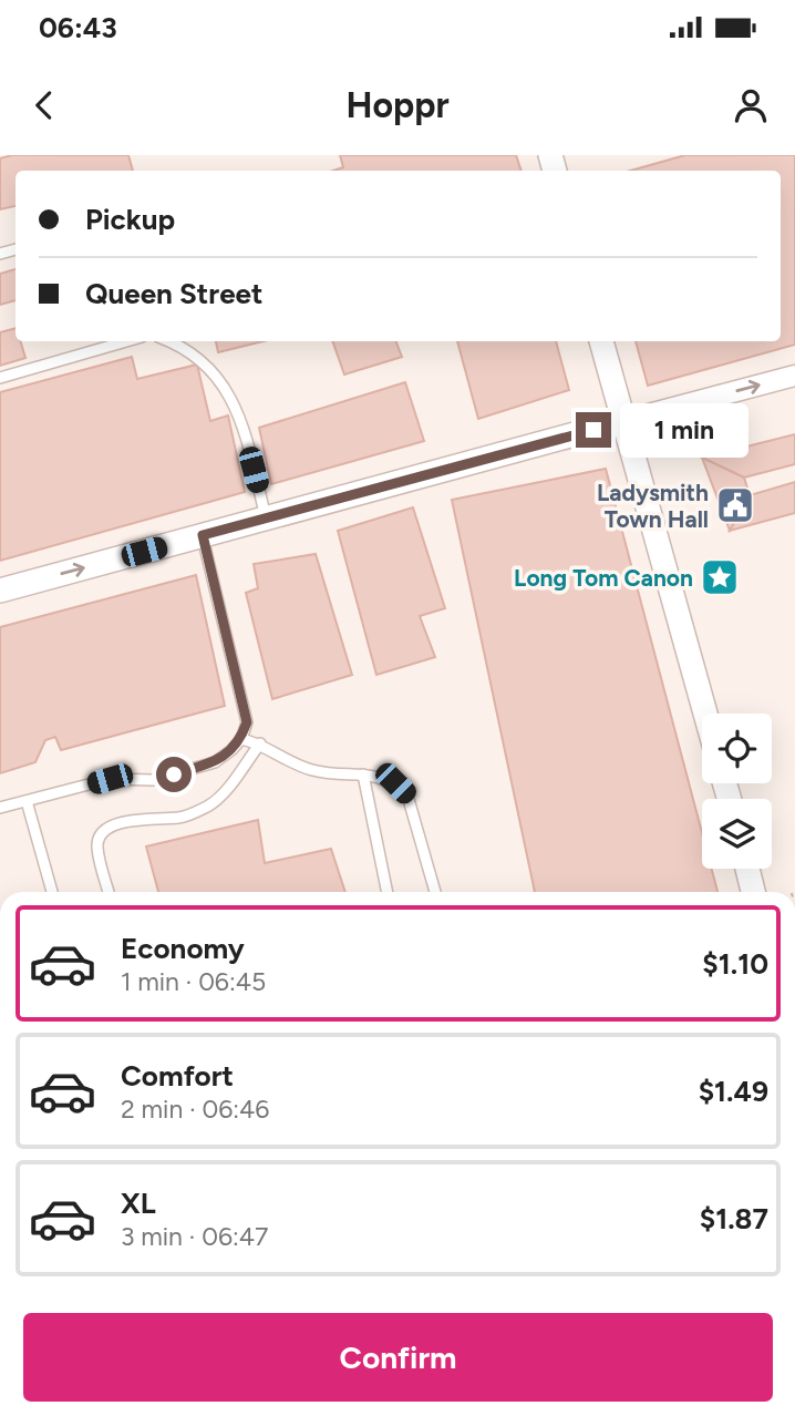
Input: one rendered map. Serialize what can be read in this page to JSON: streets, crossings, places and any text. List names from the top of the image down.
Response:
{
  "places": {
    "public building": ["Ladysmith Town Hall"],
    "place": ["Long Tom Canon"]
  },
  "page": {
    "status": "06:43",
    "header": "Hoppr",
    "banner": ["Pickup", "Queen Street"],
    "bubble": "1 min",
    "list": [
      {
        "name": "Economy",
        "note": "1 min · 06:45",
        "value": "$1.10"
      },
      {
        "name": "Comfort",
        "note": "2 min · 06:46",
        "value": "$1.49"
      },
      {
        "name": "XL",
        "note": "3 min · 06:47",
        "value": "$1.87"
      }
    ],
    "buttons": "Confirm"
  }
}
